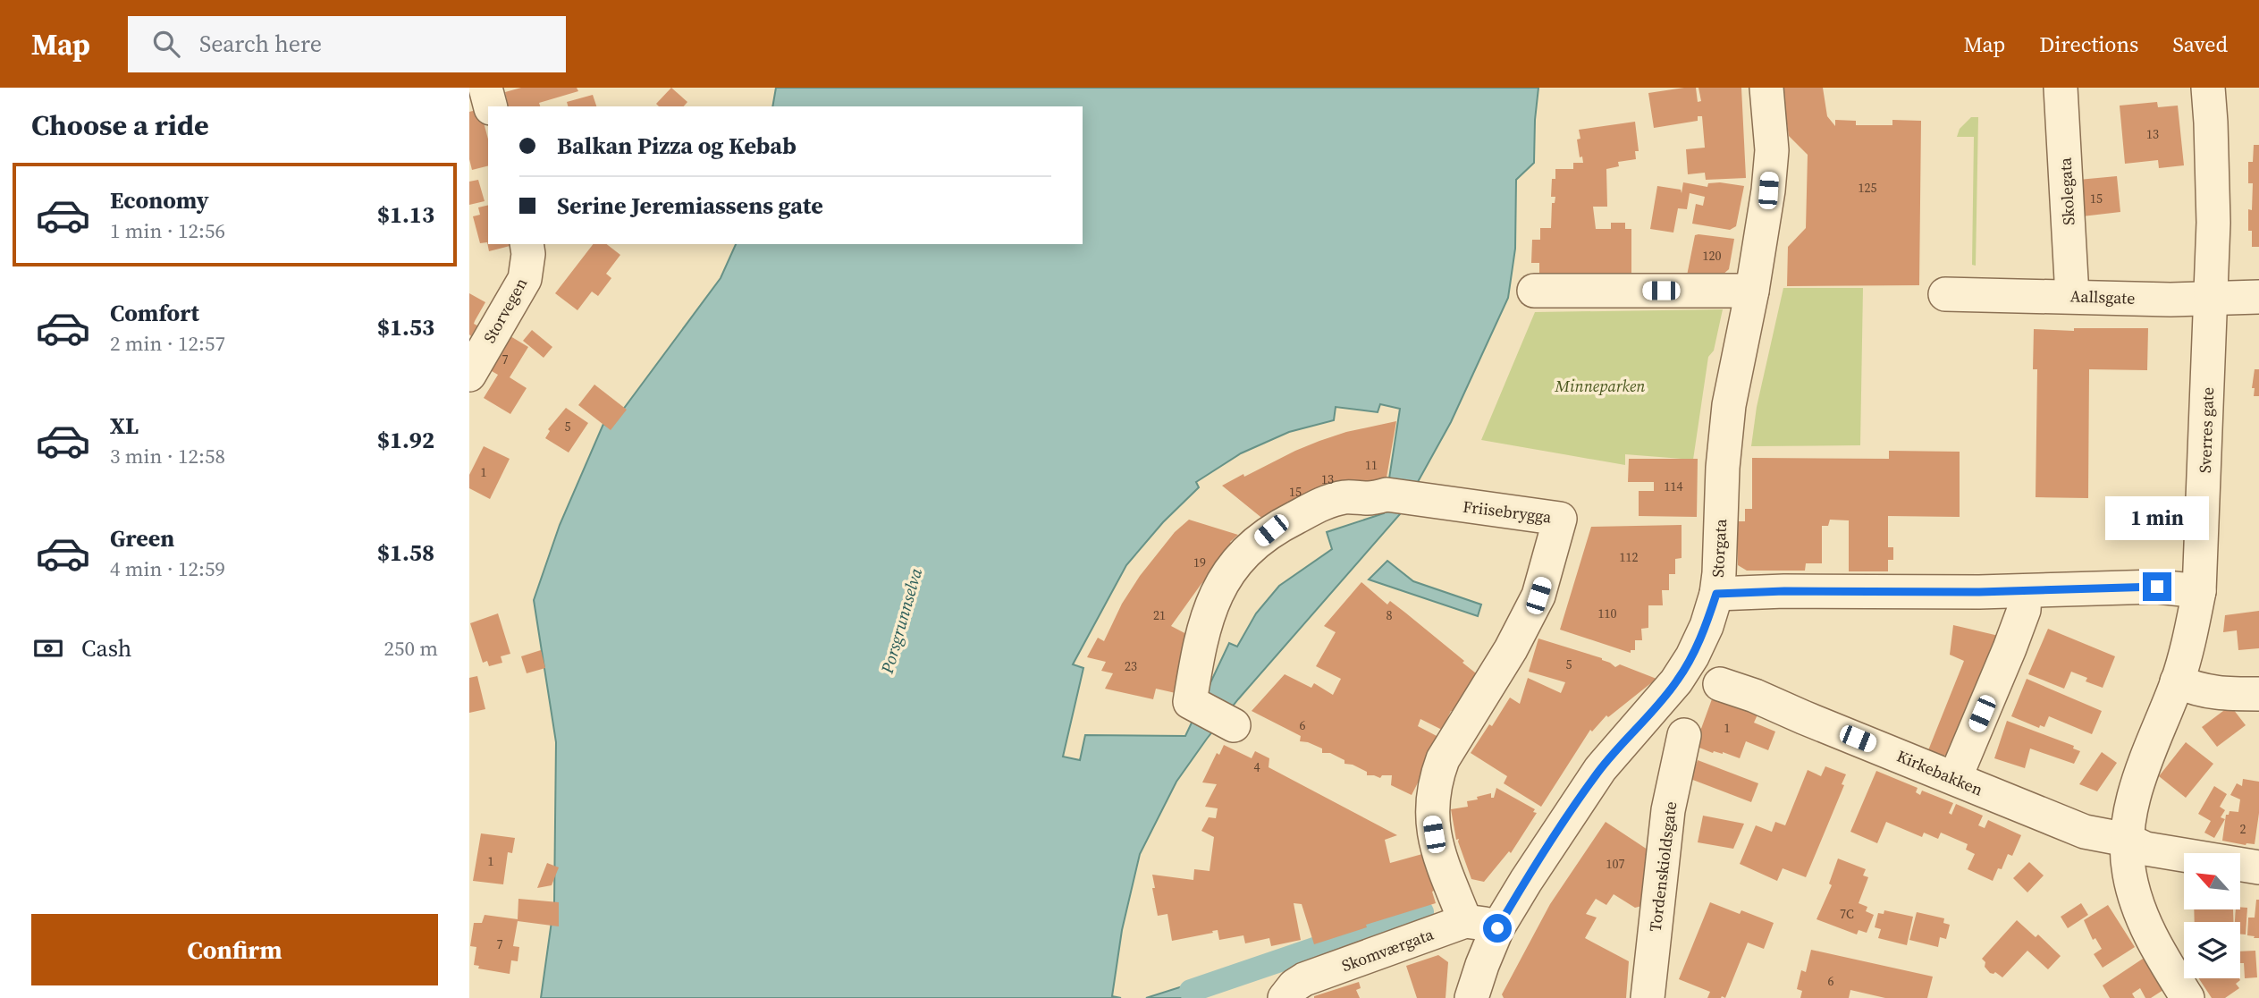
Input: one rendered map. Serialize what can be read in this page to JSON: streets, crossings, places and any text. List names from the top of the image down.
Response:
{
  "streets": {
    "street": [
      "Skolegata",
      "Aallsgate",
      "Storvegen",
      "Sverres gate",
      "Friisebrygga",
      "Storgata",
      "Kirkebakken",
      "Tordenskioldsgate",
      "Skomværgata"
    ]
  },
  "crossings": [
    ["Skolegata", "Aallsgate"],
    ["Aallsgate", "Sverres gate"],
    ["Sverres gate", "Kirkebakken"],
    ["Friisebrygga", "Skomværgata"]
  ],
  "water": ["Porsgrunnselva"],
  "parks": ["Minneparken"],
  "house_numbers": [
    "13",
    "125",
    "15",
    "120",
    "7",
    "5",
    "11",
    "1",
    "13",
    "114",
    "15",
    "112",
    "19",
    "110",
    "21",
    "8",
    "5",
    "23",
    "6",
    "1",
    "4",
    "2",
    "1",
    "107",
    "7C",
    "7",
    "6"
  ],
  "north": "top left",
  "page": {
    "header": "Map",
    "search": "Search here",
    "nav": ["Map", "Directions", "Saved"],
    "heading": "Choose a ride",
    "banner": ["Balkan Pizza og Kebab", "Serine Jeremiassens gate"],
    "list": [
      {
        "name": "Economy",
        "note": "1 min · 12:56",
        "value": "$1.13"
      },
      {
        "name": "Comfort",
        "note": "2 min · 12:57",
        "value": "$1.53"
      },
      {
        "name": "XL",
        "note": "3 min · 12:58",
        "value": "$1.92"
      },
      {
        "name": "Green",
        "note": "4 min · 12:59",
        "value": "$1.58"
      }
    ],
    "bubble": "1 min",
    "pay": ["Cash", "250 m"],
    "buttons": "Confirm"
  }
}
